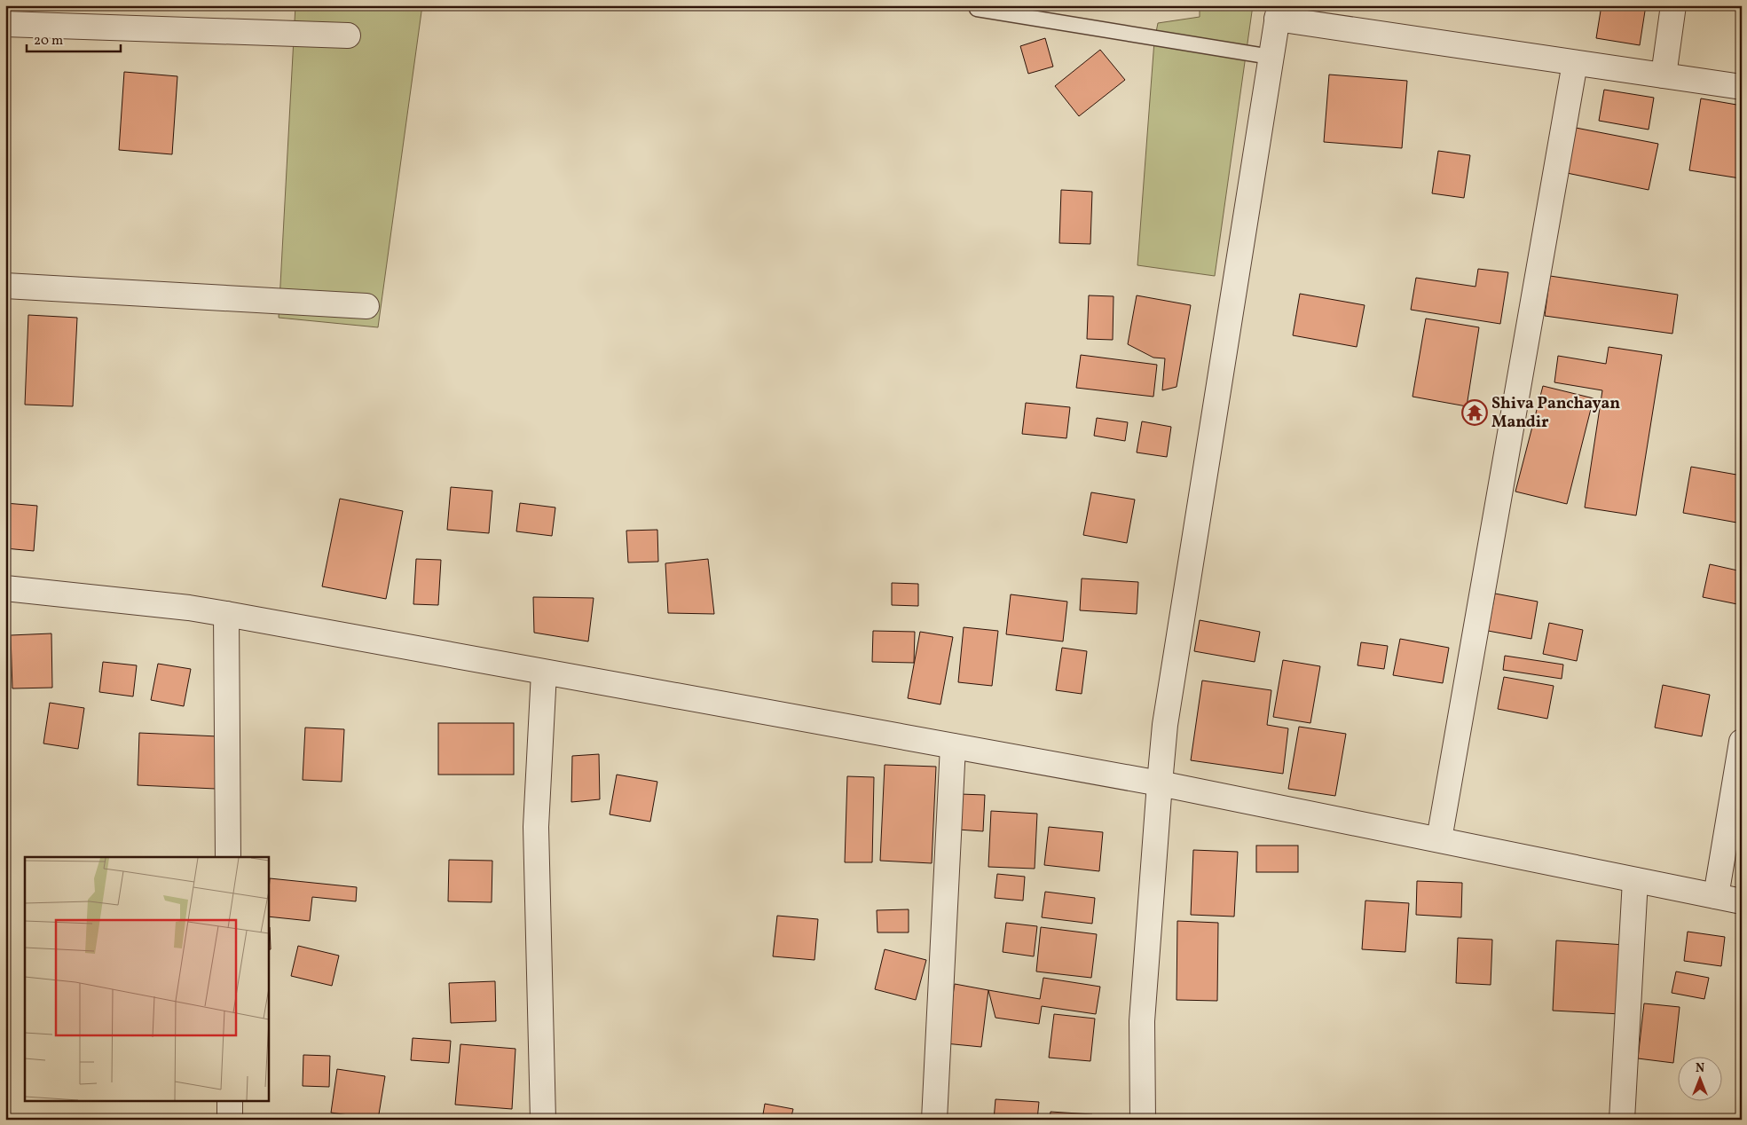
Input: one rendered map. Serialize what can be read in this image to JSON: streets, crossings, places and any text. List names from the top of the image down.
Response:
{
  "places": {
    "temple": ["Shiva Panchayan Mandir"]
  },
  "scale_bar": "20 m",
  "north": "top"
}
